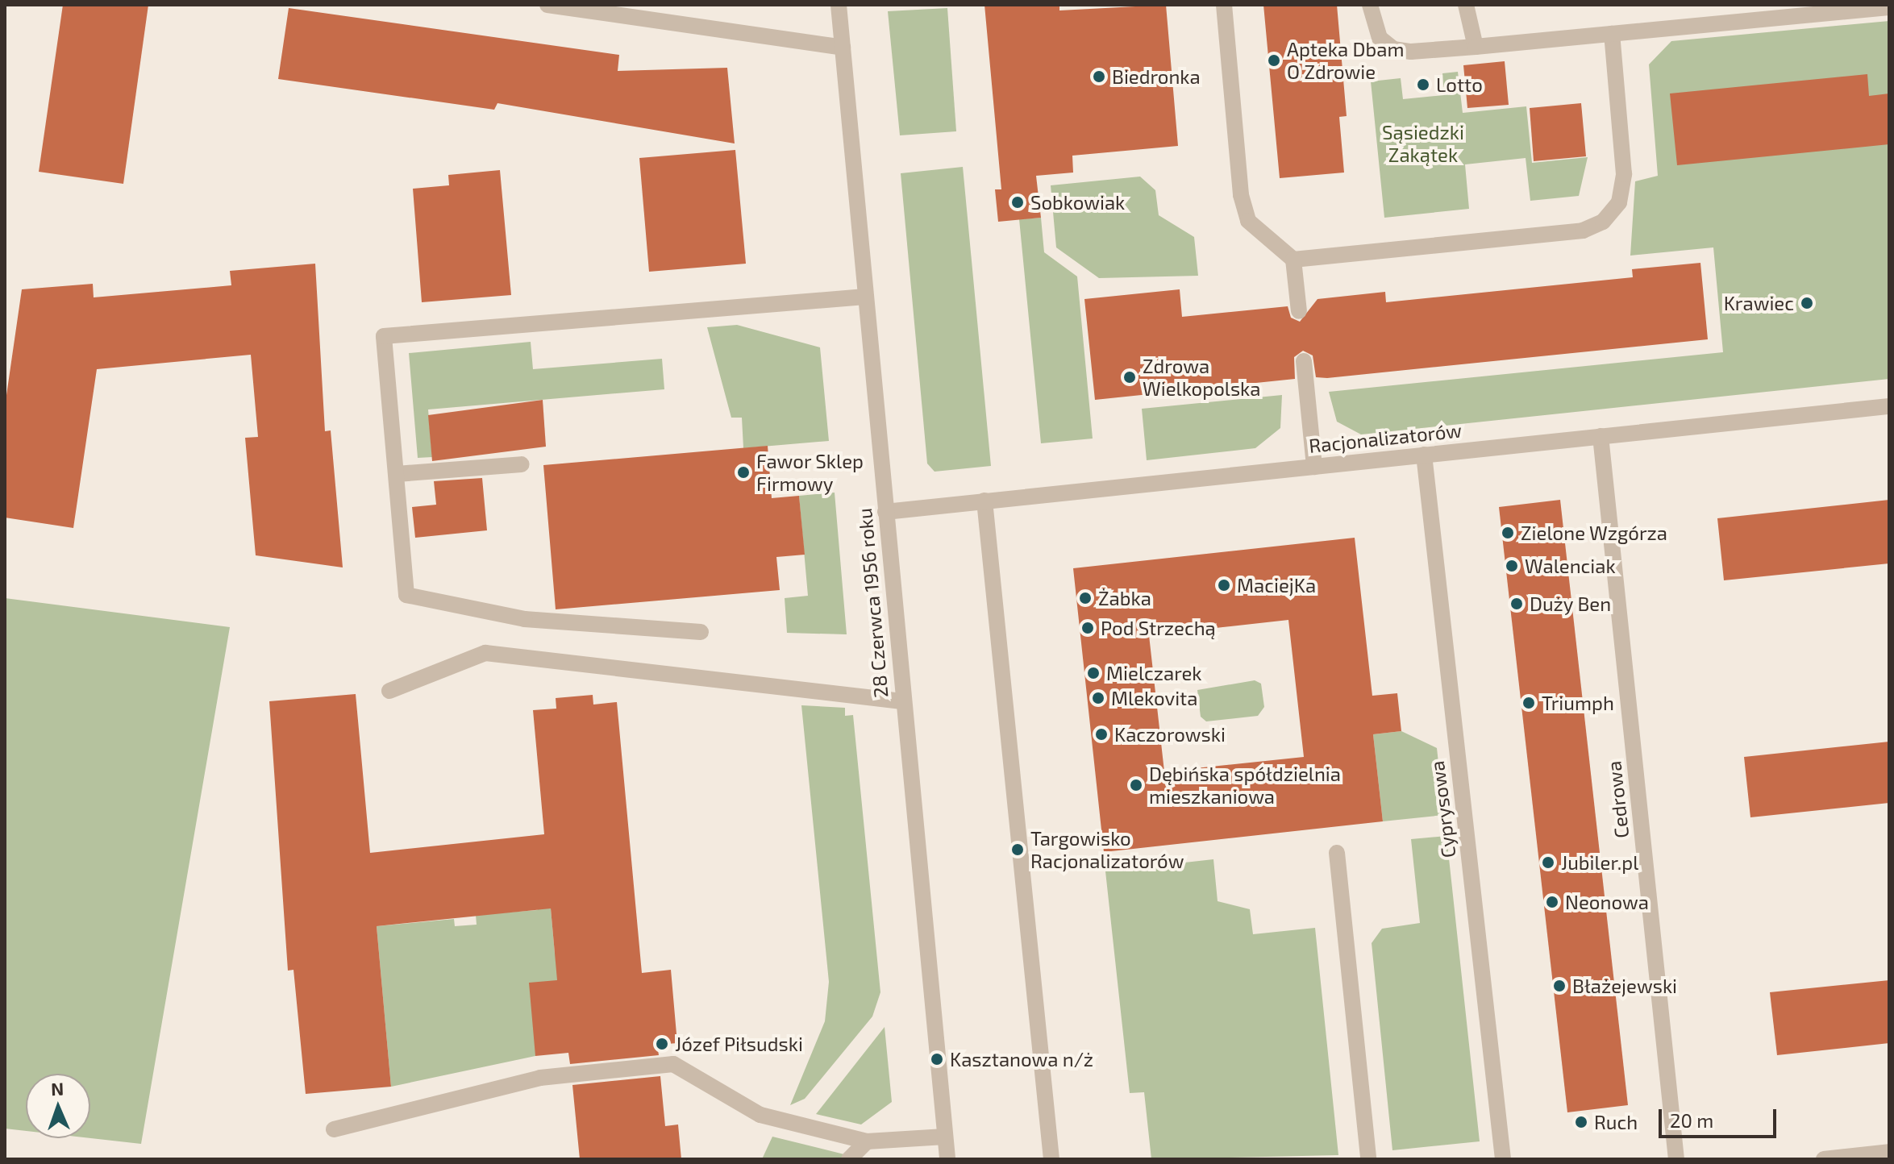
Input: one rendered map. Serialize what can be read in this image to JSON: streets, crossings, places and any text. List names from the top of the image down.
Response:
{
  "streets": {
    "street": [
      "Racjonalizatorów",
      "28 Czerwca 1956 roku",
      "Cedrowa",
      "Cyprysowa"
    ]
  },
  "crossings": [
    ["Racjonalizatorów", "28 Czerwca 1956 roku"],
    ["Racjonalizatorów", "Cedrowa"],
    ["Racjonalizatorów", "Cyprysowa"]
  ],
  "parks": ["Sąsiedzki Zakątek"],
  "places": [
    "Apteka Dbam O Zdrowie",
    "Biedronka",
    "Lotto",
    "Sobkowiak",
    "Krawiec",
    "Zdrowa Wielkopolska",
    "Fawor Sklep Firmowy",
    "Zielone Wzgórza",
    "Walenciak",
    "MaciejKa",
    "Żabka",
    "Duży Ben",
    "Pod Strzechą",
    "Mielczarek",
    "Mlekovita",
    "Triumph",
    "Kaczorowski",
    "Dębińska spółdzielnia mieszkaniowa",
    "Targowisko Racjonalizatorów",
    "Jubiler.pl",
    "Neonowa",
    "Błażejewski",
    "Józef Piłsudski",
    "Kasztanowa n/ż",
    "Ruch"
  ],
  "scale_bar": "20 m",
  "north": "top"
}
